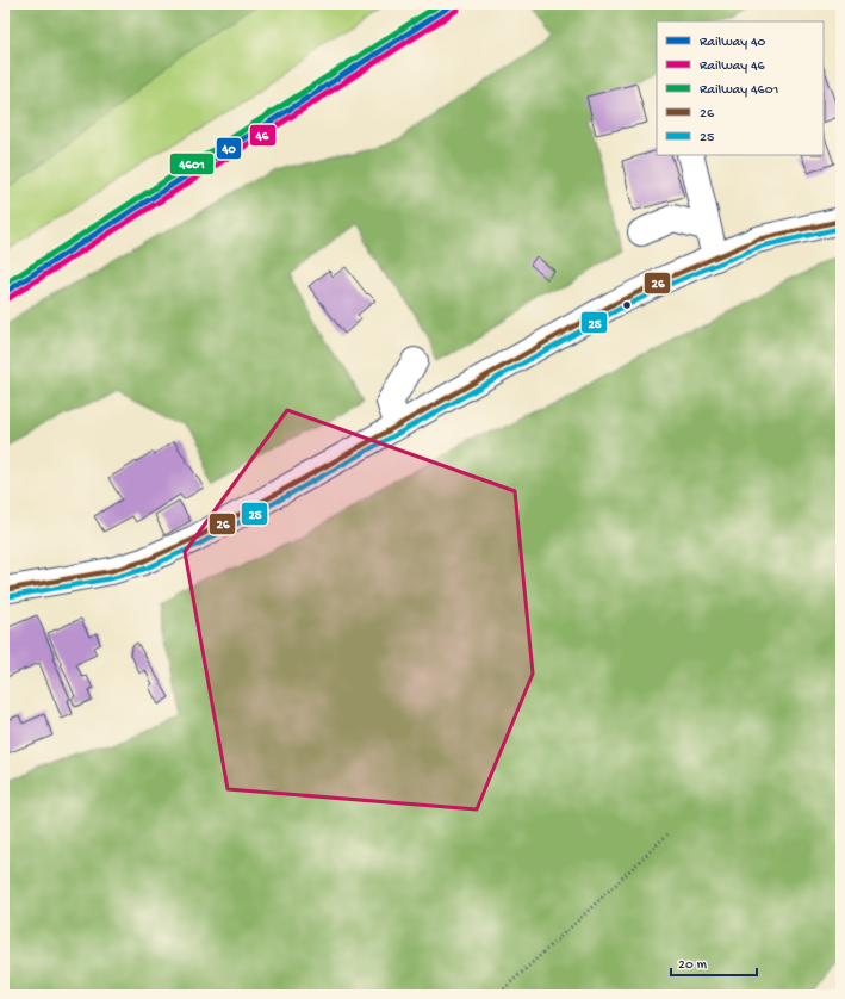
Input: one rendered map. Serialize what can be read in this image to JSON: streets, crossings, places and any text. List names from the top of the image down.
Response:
{
  "lines": [
    "rail line 40",
    "rail line 4601",
    "rail line 46",
    "transit line 26",
    "transit line 25"
  ],
  "legend": [
    "Railway 40",
    "Railway 46",
    "Railway 4601",
    "26",
    "25"
  ],
  "scale_bar": "20 m"
}
